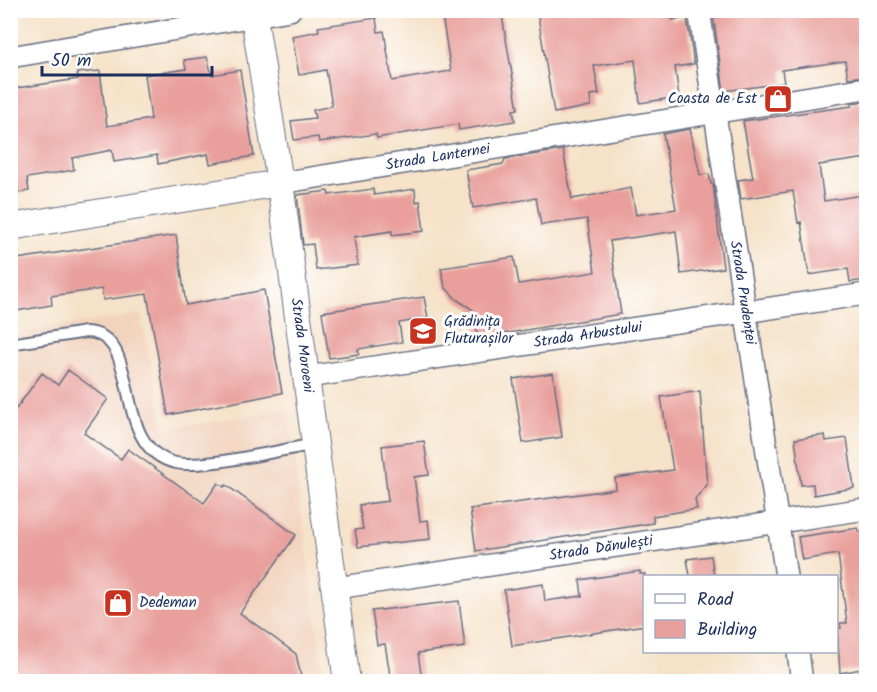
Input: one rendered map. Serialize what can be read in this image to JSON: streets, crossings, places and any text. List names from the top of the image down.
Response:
{
  "streets": {
    "street": [
      "Strada Lanternei",
      "Strada Prudenței",
      "Strada Arbustului",
      "Strada Moroeni",
      "Strada Dănulești"
    ]
  },
  "crossings": [
    ["Strada Lanternei", "Strada Prudenței"],
    ["Strada Lanternei", "Strada Moroeni"],
    ["Strada Prudenței", "Strada Arbustului"],
    ["Strada Prudenței", "Strada Dănulești"],
    ["Strada Arbustului", "Strada Moroeni"],
    ["Strada Moroeni", "Strada Dănulești"]
  ],
  "places": {
    "shop": ["Coasta de Est", "Dedeman"],
    "school or university": ["Grădinița Fluturașilor"]
  },
  "legend": ["Road", "Building"],
  "scale_bar": "50 m"
}
